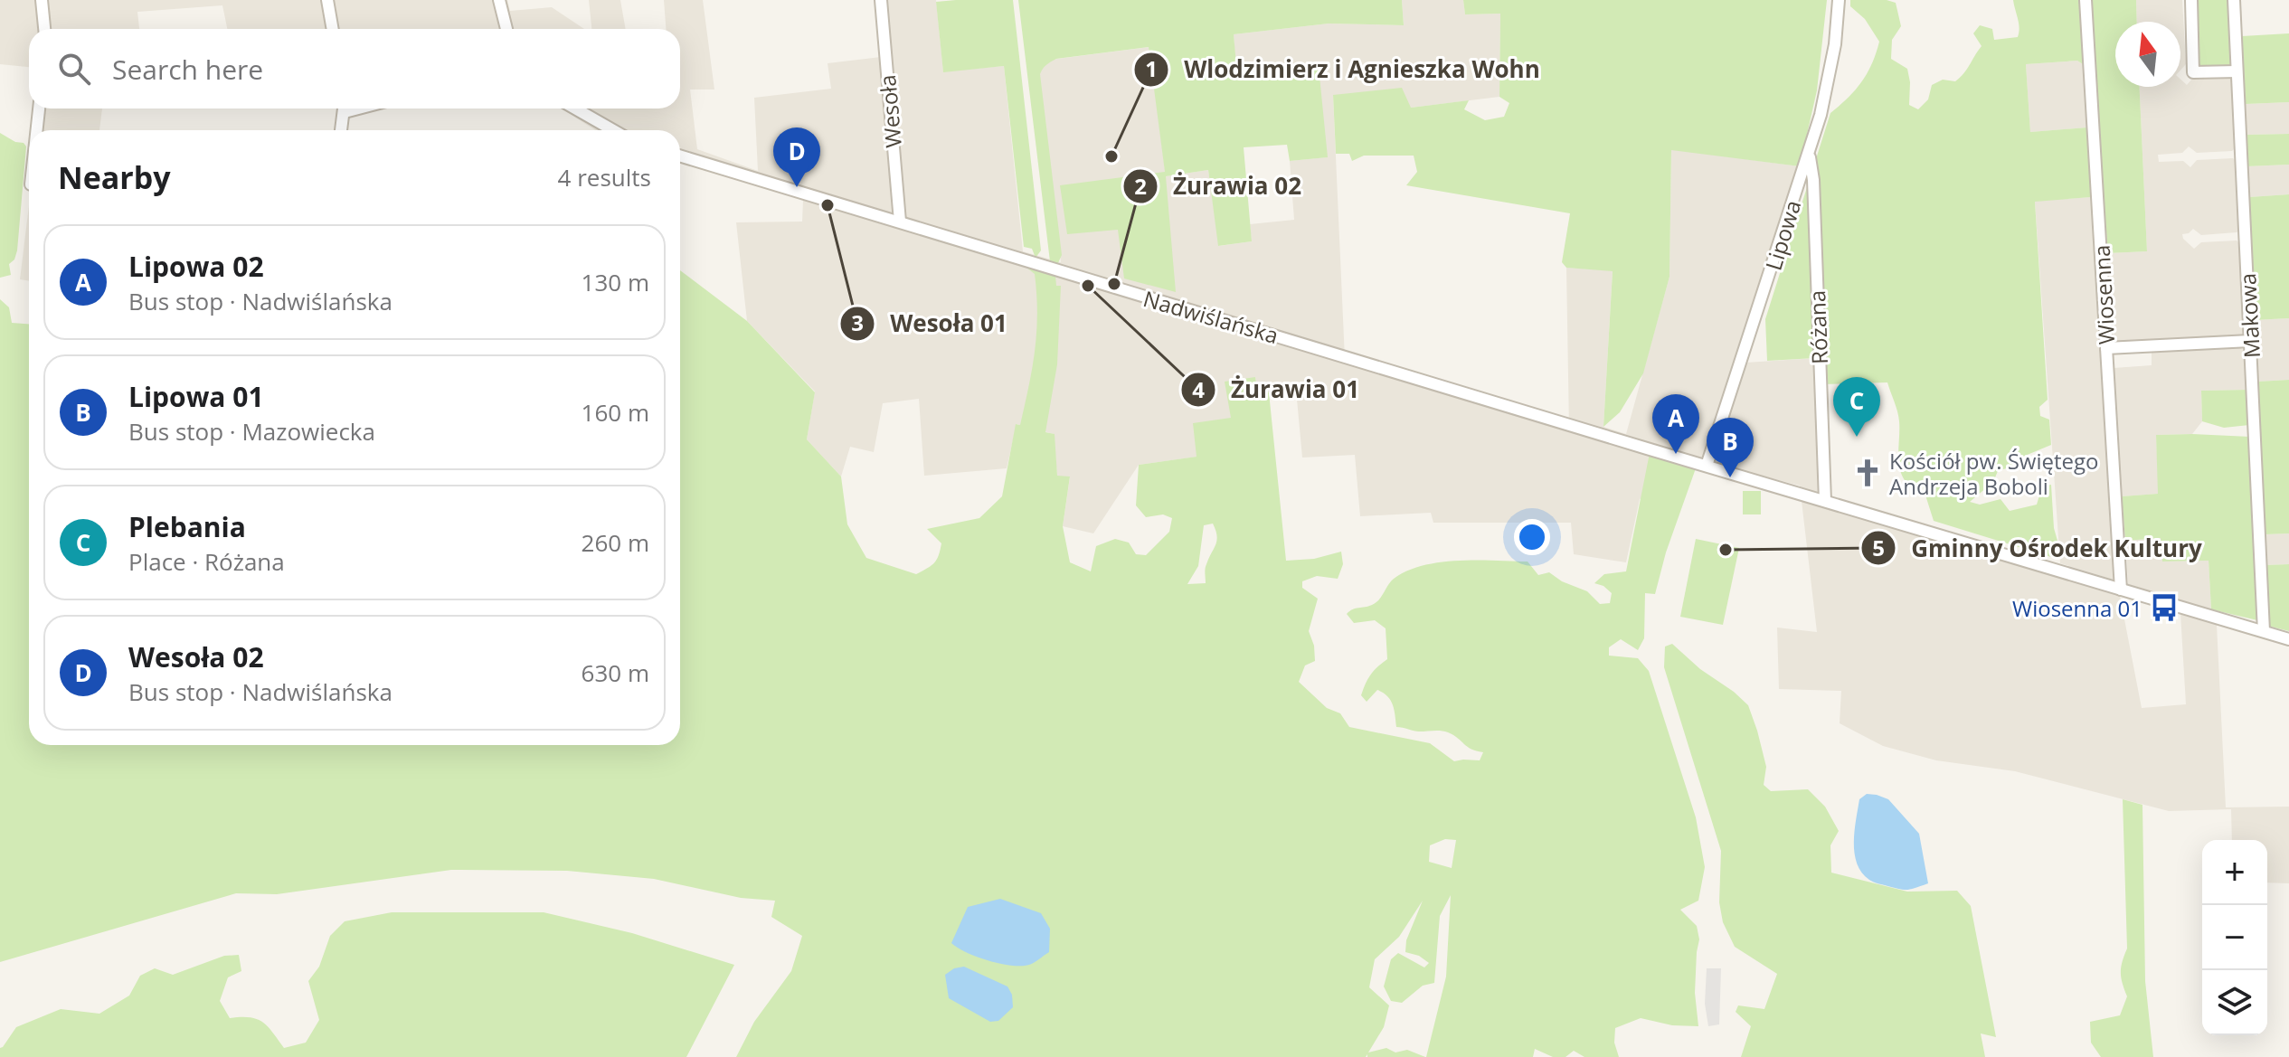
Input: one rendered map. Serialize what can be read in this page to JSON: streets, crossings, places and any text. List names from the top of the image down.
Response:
{
  "streets": {
    "street": [
      "Wesoła",
      "Lipowa",
      "Wiosenna",
      "Makowa",
      "Nadwiślańska",
      "Różana"
    ]
  },
  "crossings": [
    ["Wesoła", "Nadwiślańska"],
    ["Lipowa", "Nadwiślańska"],
    ["Lipowa", "Różana"],
    ["Wiosenna", "Nadwiślańska"],
    ["Makowa", "Nadwiślańska"],
    ["Nadwiślańska", "Różana"]
  ],
  "places": {
    "other": [
      "Wlodzimierz i Agnieszka Wohn",
      "Wesoła 01",
      "Żurawia 02",
      "Żurawia 01",
      "Gminny Ośrodek Kultury"
    ],
    "church": ["Kościół pw. Świętego Andrzeja Boboli"],
    "bus stop": ["Wiosenna 01"]
  },
  "north": "top",
  "page": {
    "search": "Search here",
    "pins": [
      "D",
      "C",
      "A",
      "B"
    ],
    "heading": ["Nearby", "4 results"],
    "list": [
      {
        "mark": "A",
        "name": "Lipowa 02",
        "note": "Bus stop · Nadwiślańska",
        "value": "130 m"
      },
      {
        "mark": "B",
        "name": "Lipowa 01",
        "note": "Bus stop · Mazowiecka",
        "value": "160 m"
      },
      {
        "mark": "C",
        "name": "Plebania",
        "note": "Place · Różana",
        "value": "260 m"
      },
      {
        "mark": "D",
        "name": "Wesoła 02",
        "note": "Bus stop · Nadwiślańska",
        "value": "630 m"
      }
    ],
    "map_buttons": ["+", "−"]
  }
}
